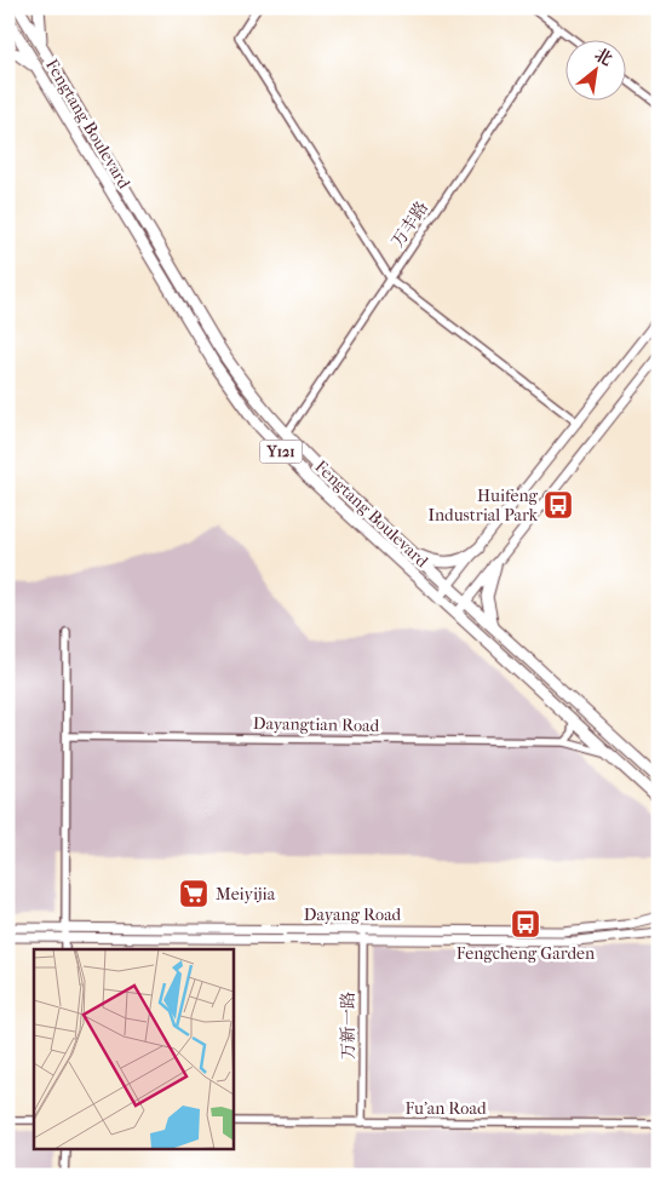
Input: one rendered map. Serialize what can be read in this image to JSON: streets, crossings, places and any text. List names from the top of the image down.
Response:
{
  "streets": {
    "main road": ["Fengtang Boulevard", "Y121"],
    "street": [
      "万丰路",
      "Dayangtian Road",
      "Dayang Road",
      "万新一路",
      "Fu'an Road"
    ]
  },
  "crossings": [
    ["Fengtang Boulevard", "万丰路"],
    ["Fengtang Boulevard", "Dayangtian Road"],
    ["Dayang Road", "万新一路"],
    ["万新一路", "Fu'an Road"]
  ],
  "places": {
    "bus stop": ["Huifeng Industrial Park", "Fengcheng Garden"],
    "supermarket": ["Meiyijia"]
  },
  "north": "top right"
}
